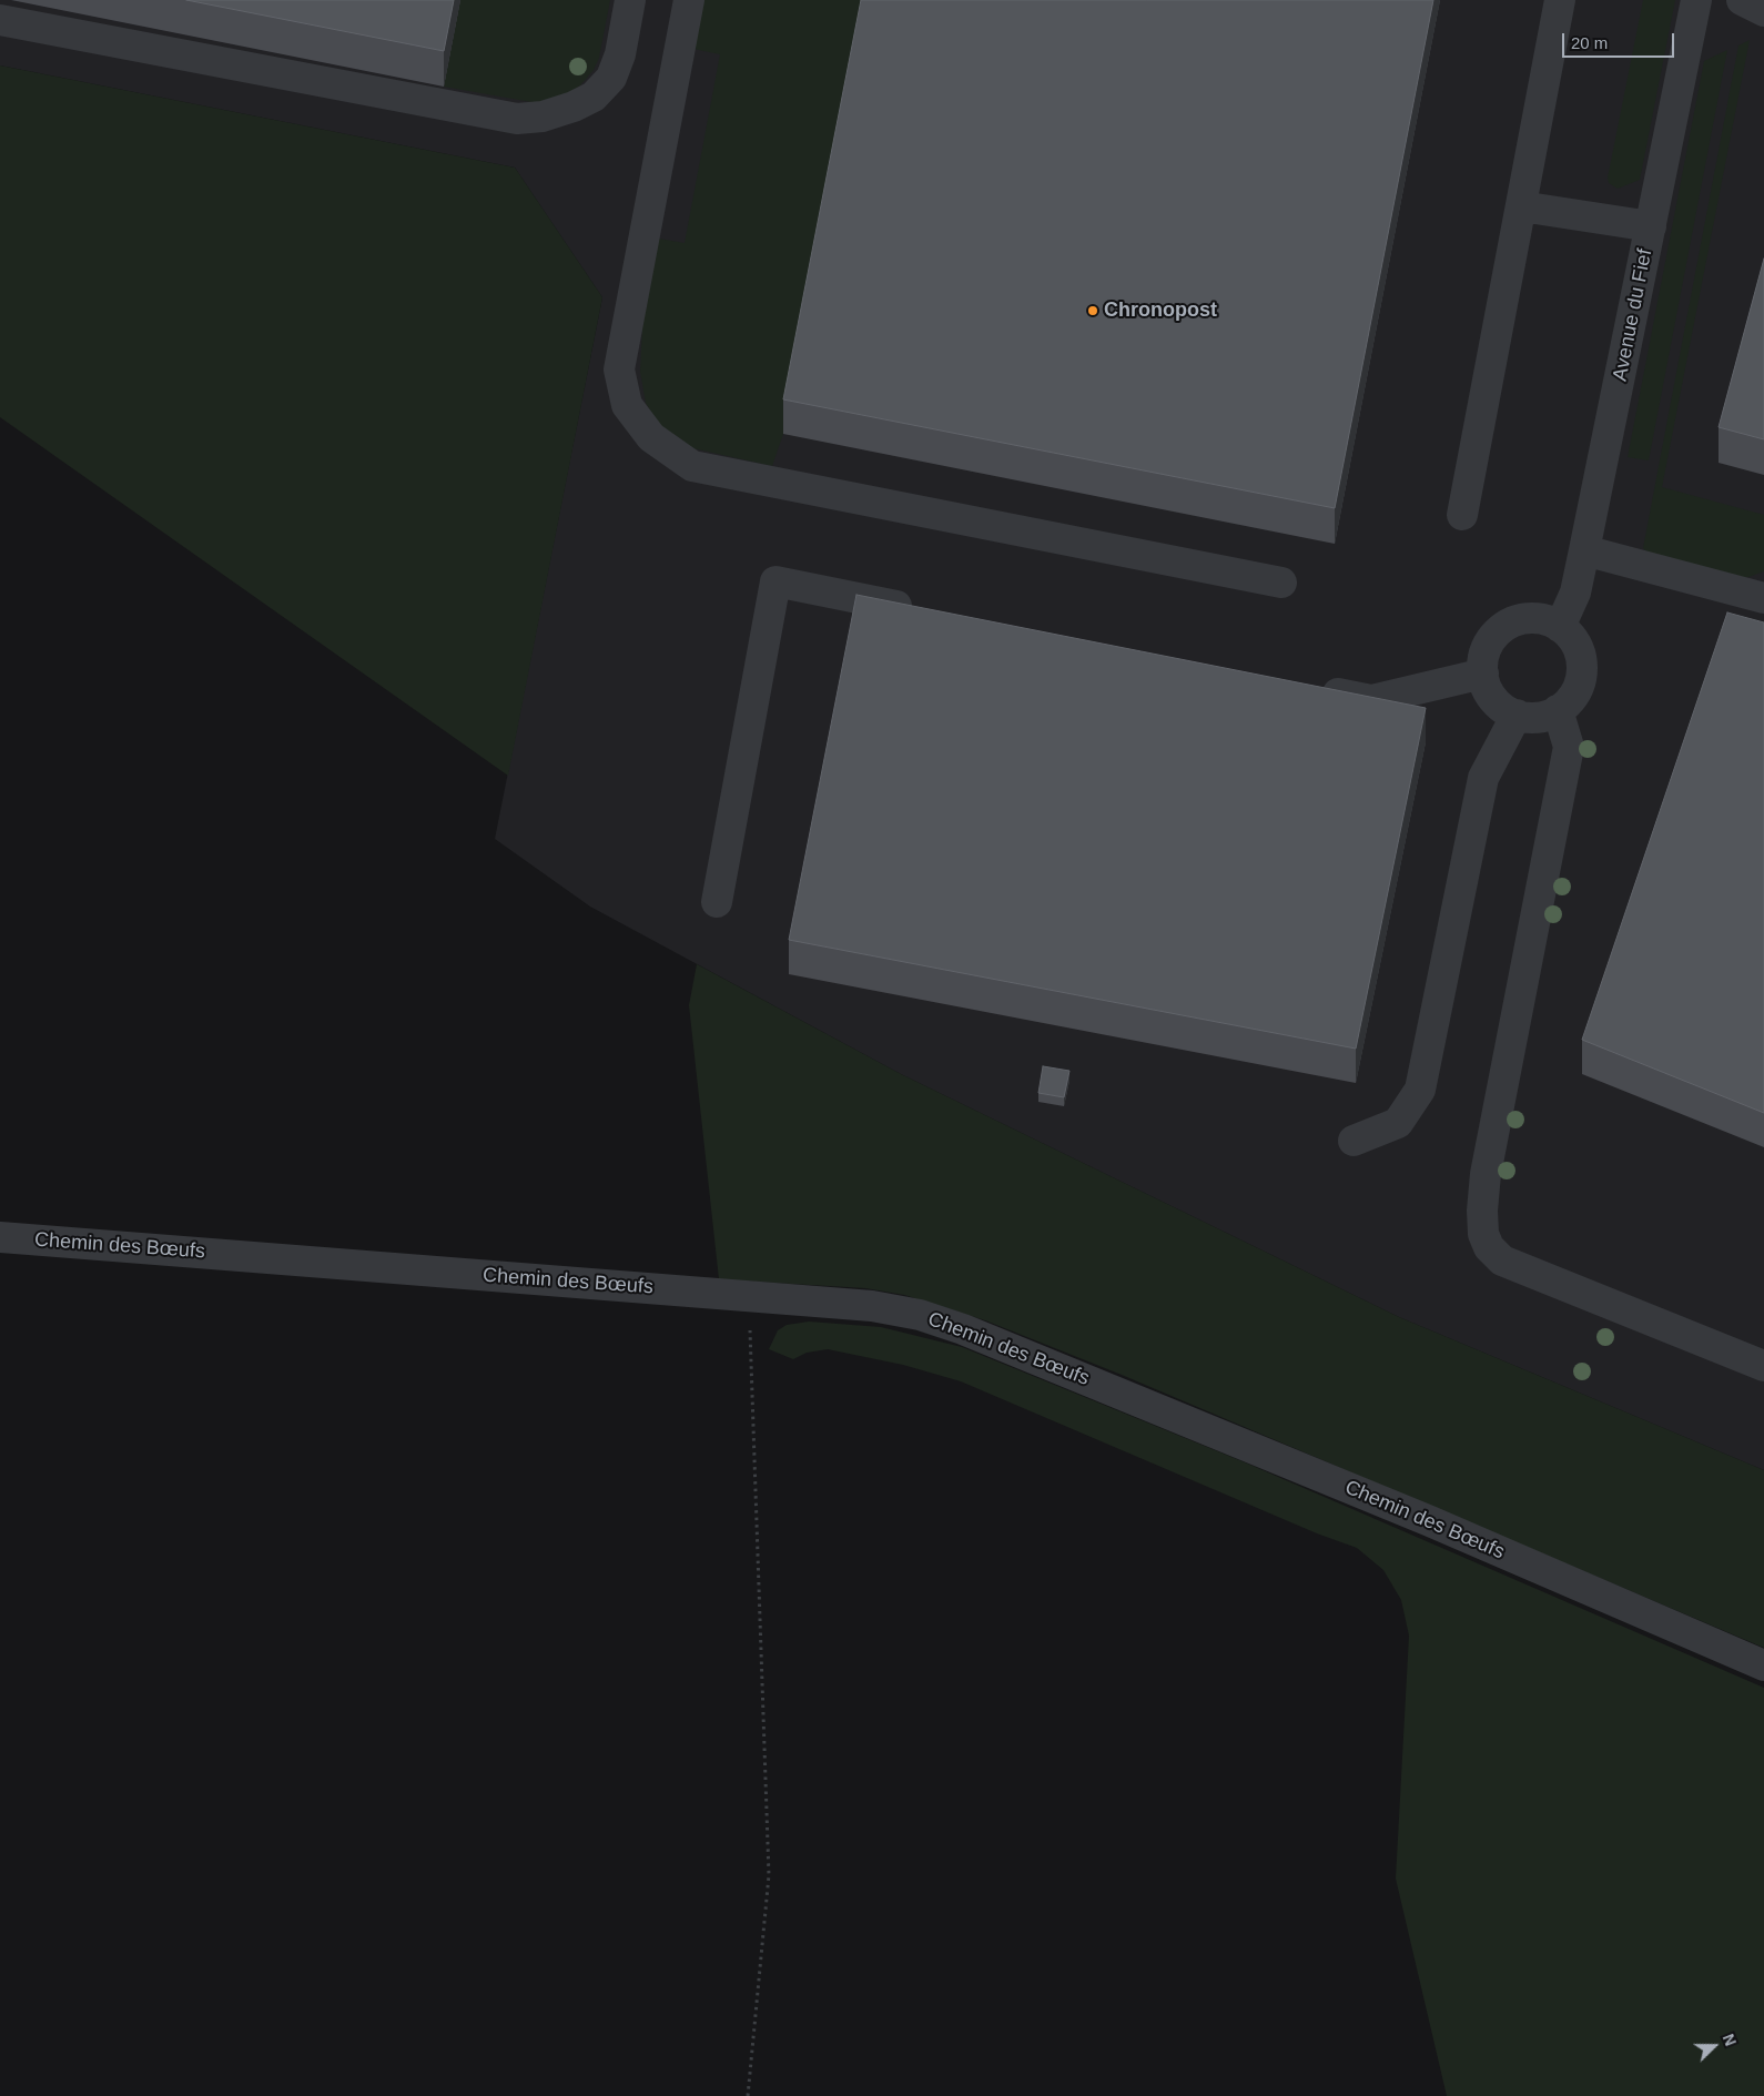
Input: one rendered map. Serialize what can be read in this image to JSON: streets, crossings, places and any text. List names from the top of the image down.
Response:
{
  "streets": {
    "street": ["Avenue du Fief", "Chemin des Bœufs"]
  },
  "places": ["Chronopost"],
  "scale_bar": "20 m",
  "north": "right"
}
